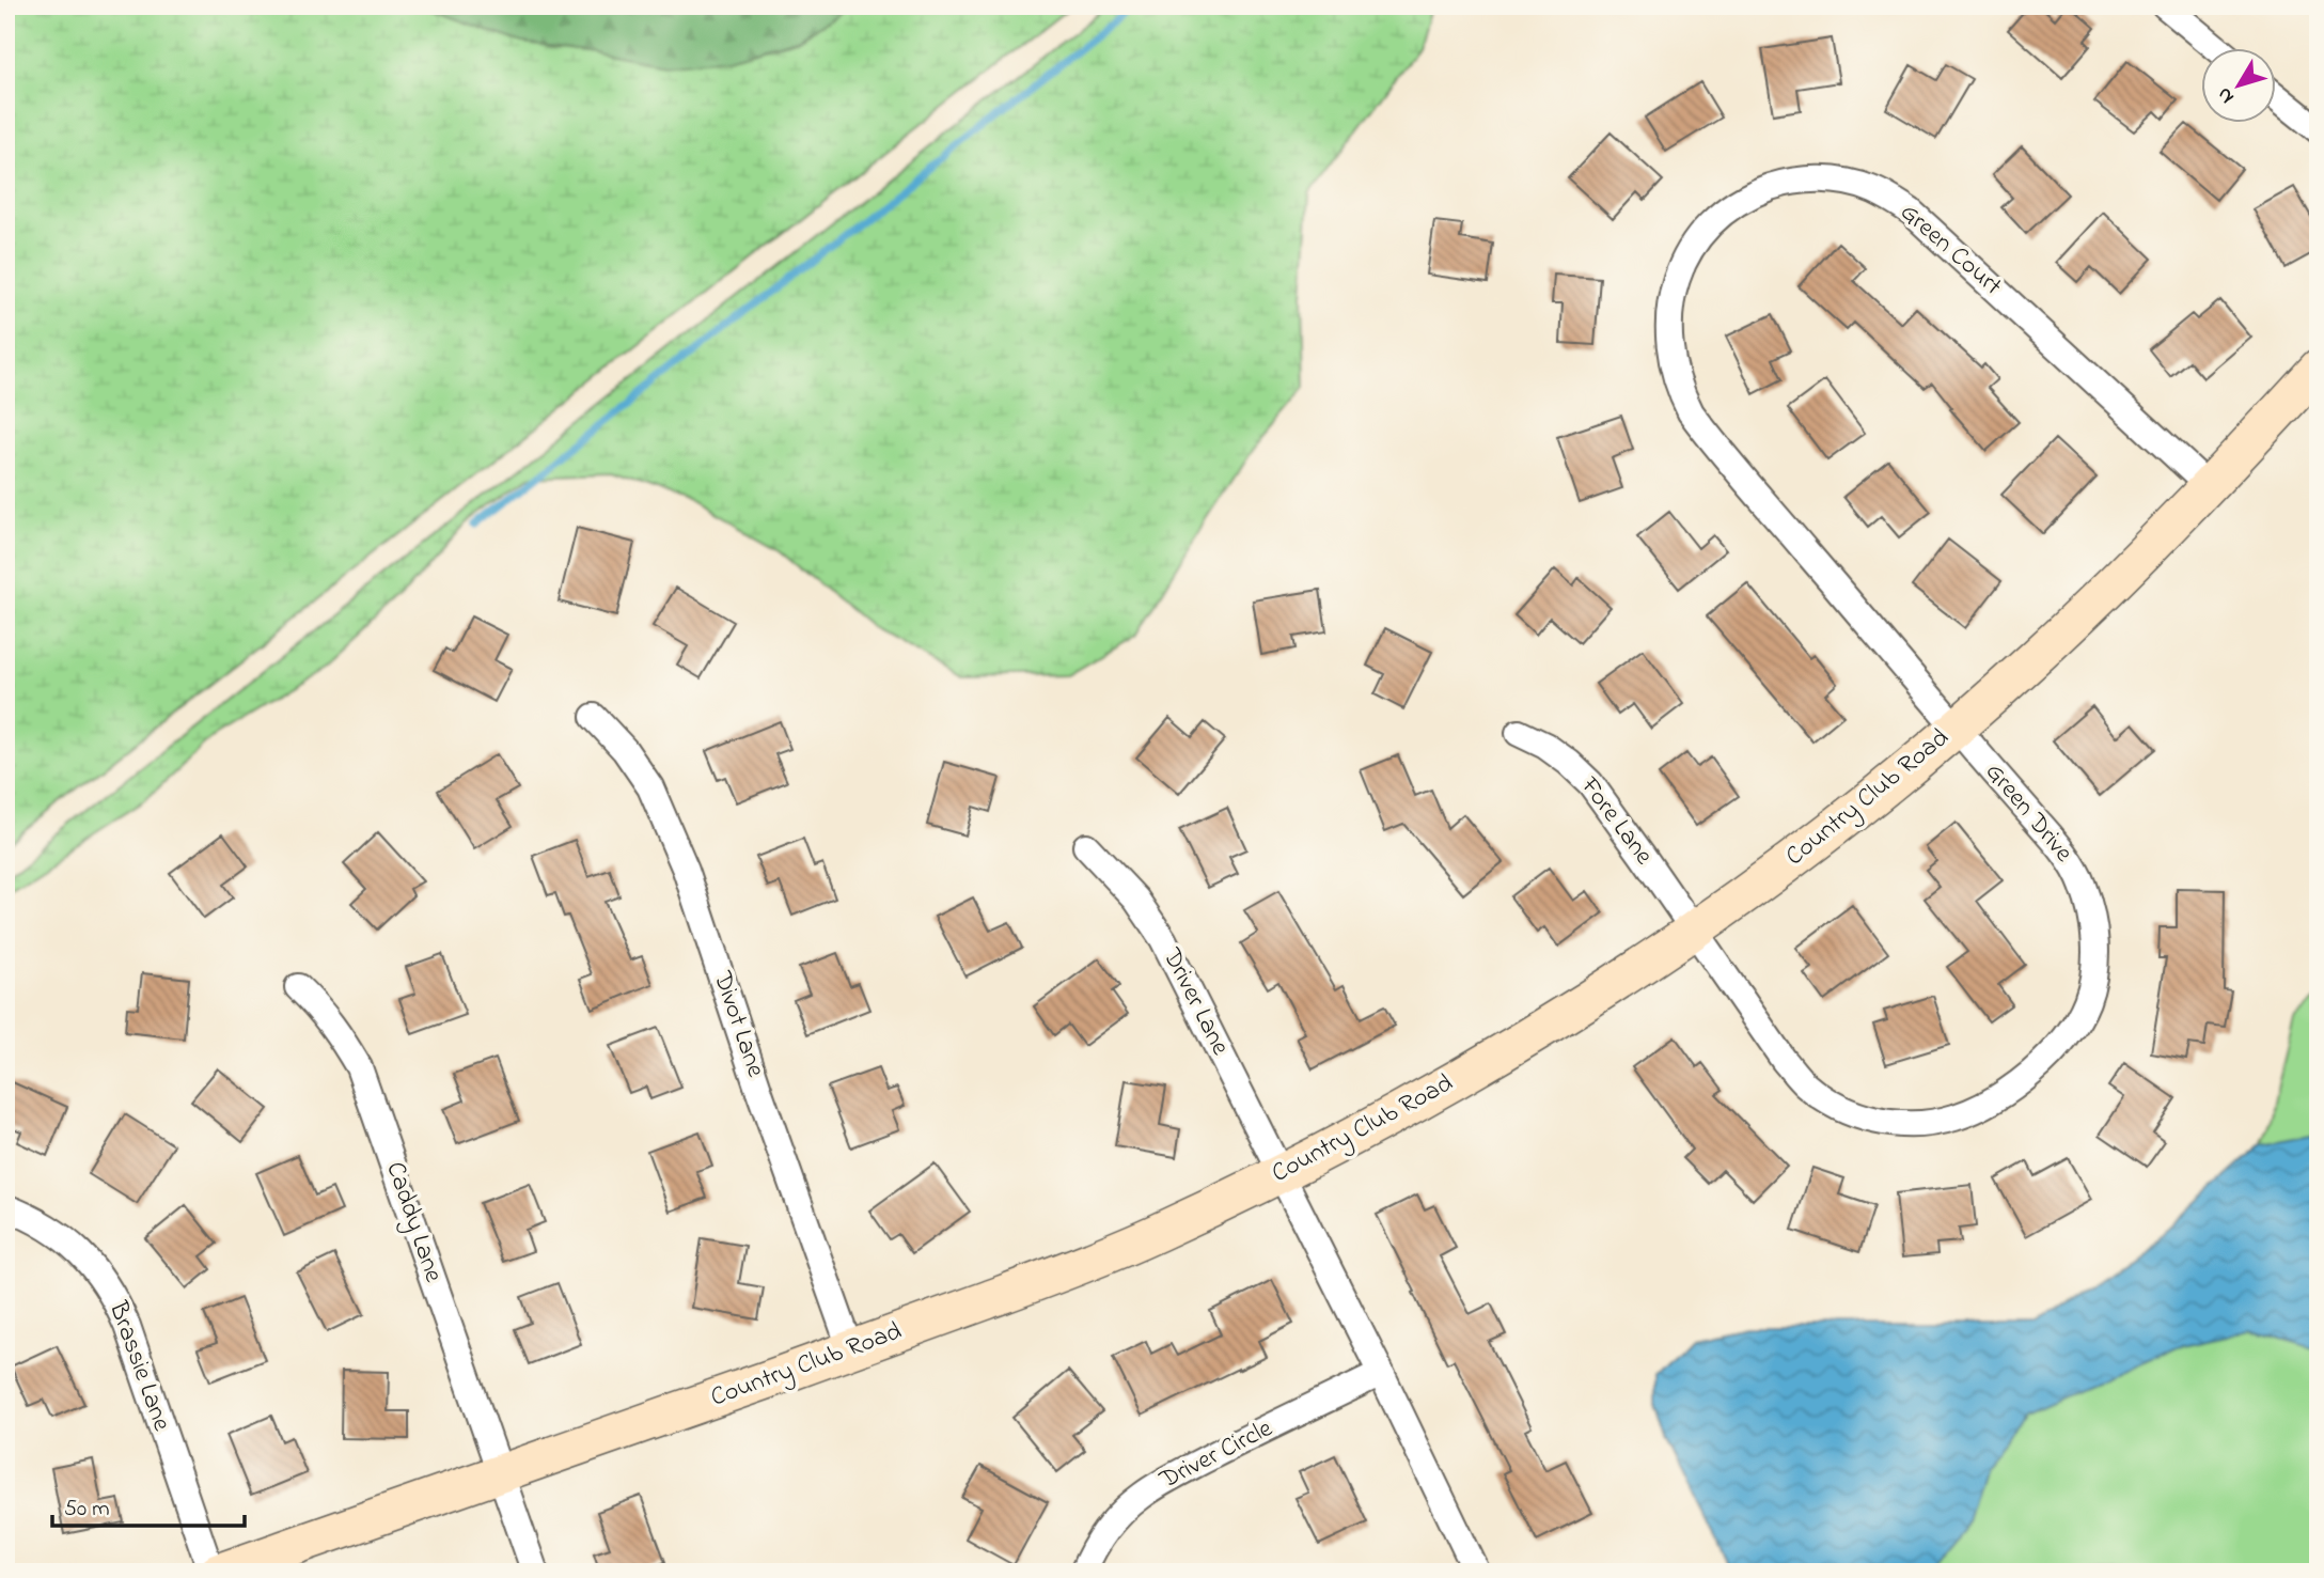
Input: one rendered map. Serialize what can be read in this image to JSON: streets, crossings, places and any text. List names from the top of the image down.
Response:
{
  "streets": {
    "street": [
      "Green Court",
      "Country Club Road",
      "Green Drive",
      "Fore Lane",
      "Driver Lane",
      "Divot Lane",
      "Caddy Lane",
      "Brassie Lane",
      "Driver Circle"
    ]
  },
  "crossings": [
    ["Green Court", "Country Club Road"],
    ["Green Court", "Green Drive"],
    ["Country Club Road", "Green Drive"],
    ["Country Club Road", "Fore Lane"],
    ["Country Club Road", "Driver Lane"],
    ["Country Club Road", "Divot Lane"],
    ["Country Club Road", "Caddy Lane"],
    ["Green Drive", "Fore Lane"]
  ],
  "scale_bar": "50 m",
  "north": "bottom left"
}
